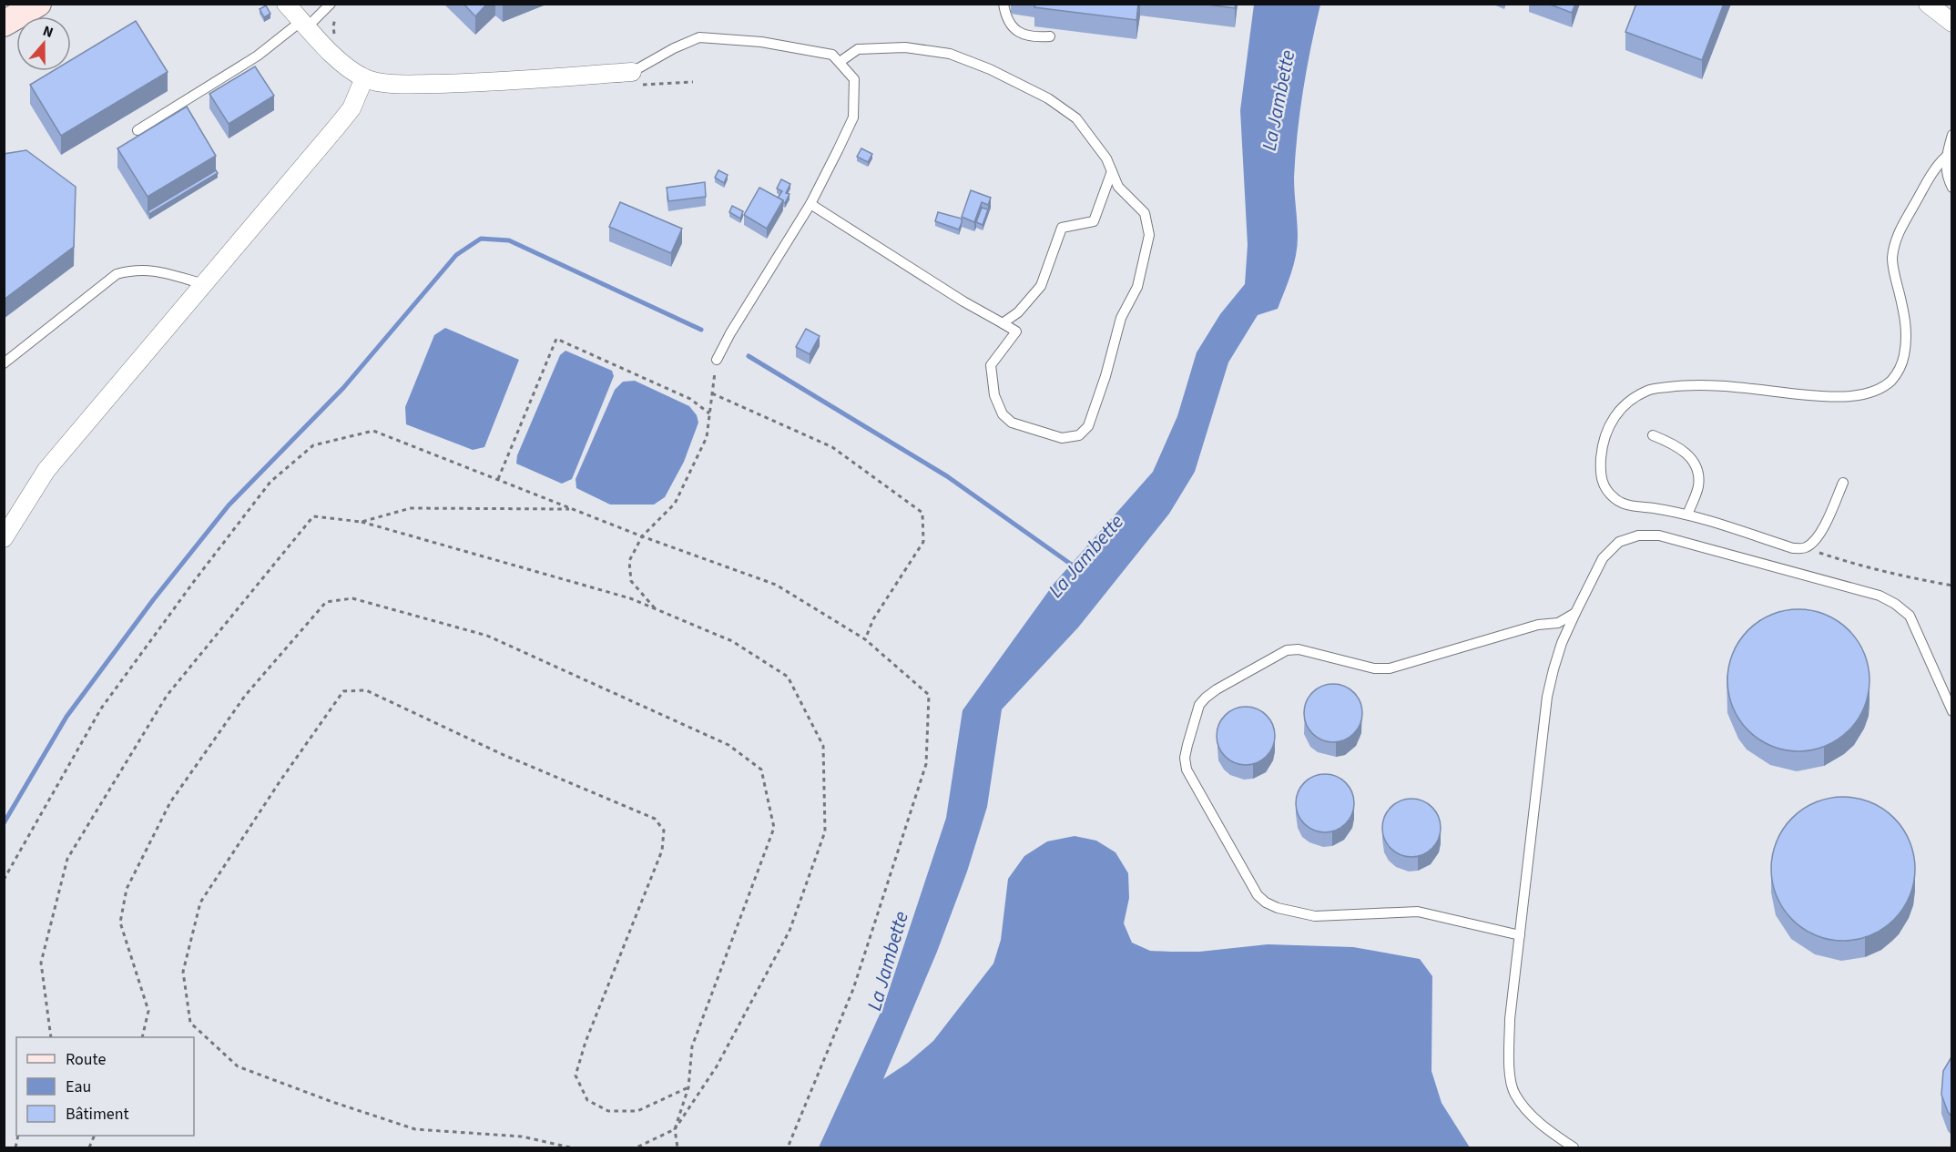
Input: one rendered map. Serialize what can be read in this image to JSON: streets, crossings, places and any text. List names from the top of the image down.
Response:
{
  "water": ["La Jambette"],
  "legend": ["Route", "Eau", "Bâtiment"],
  "north": "top"
}
